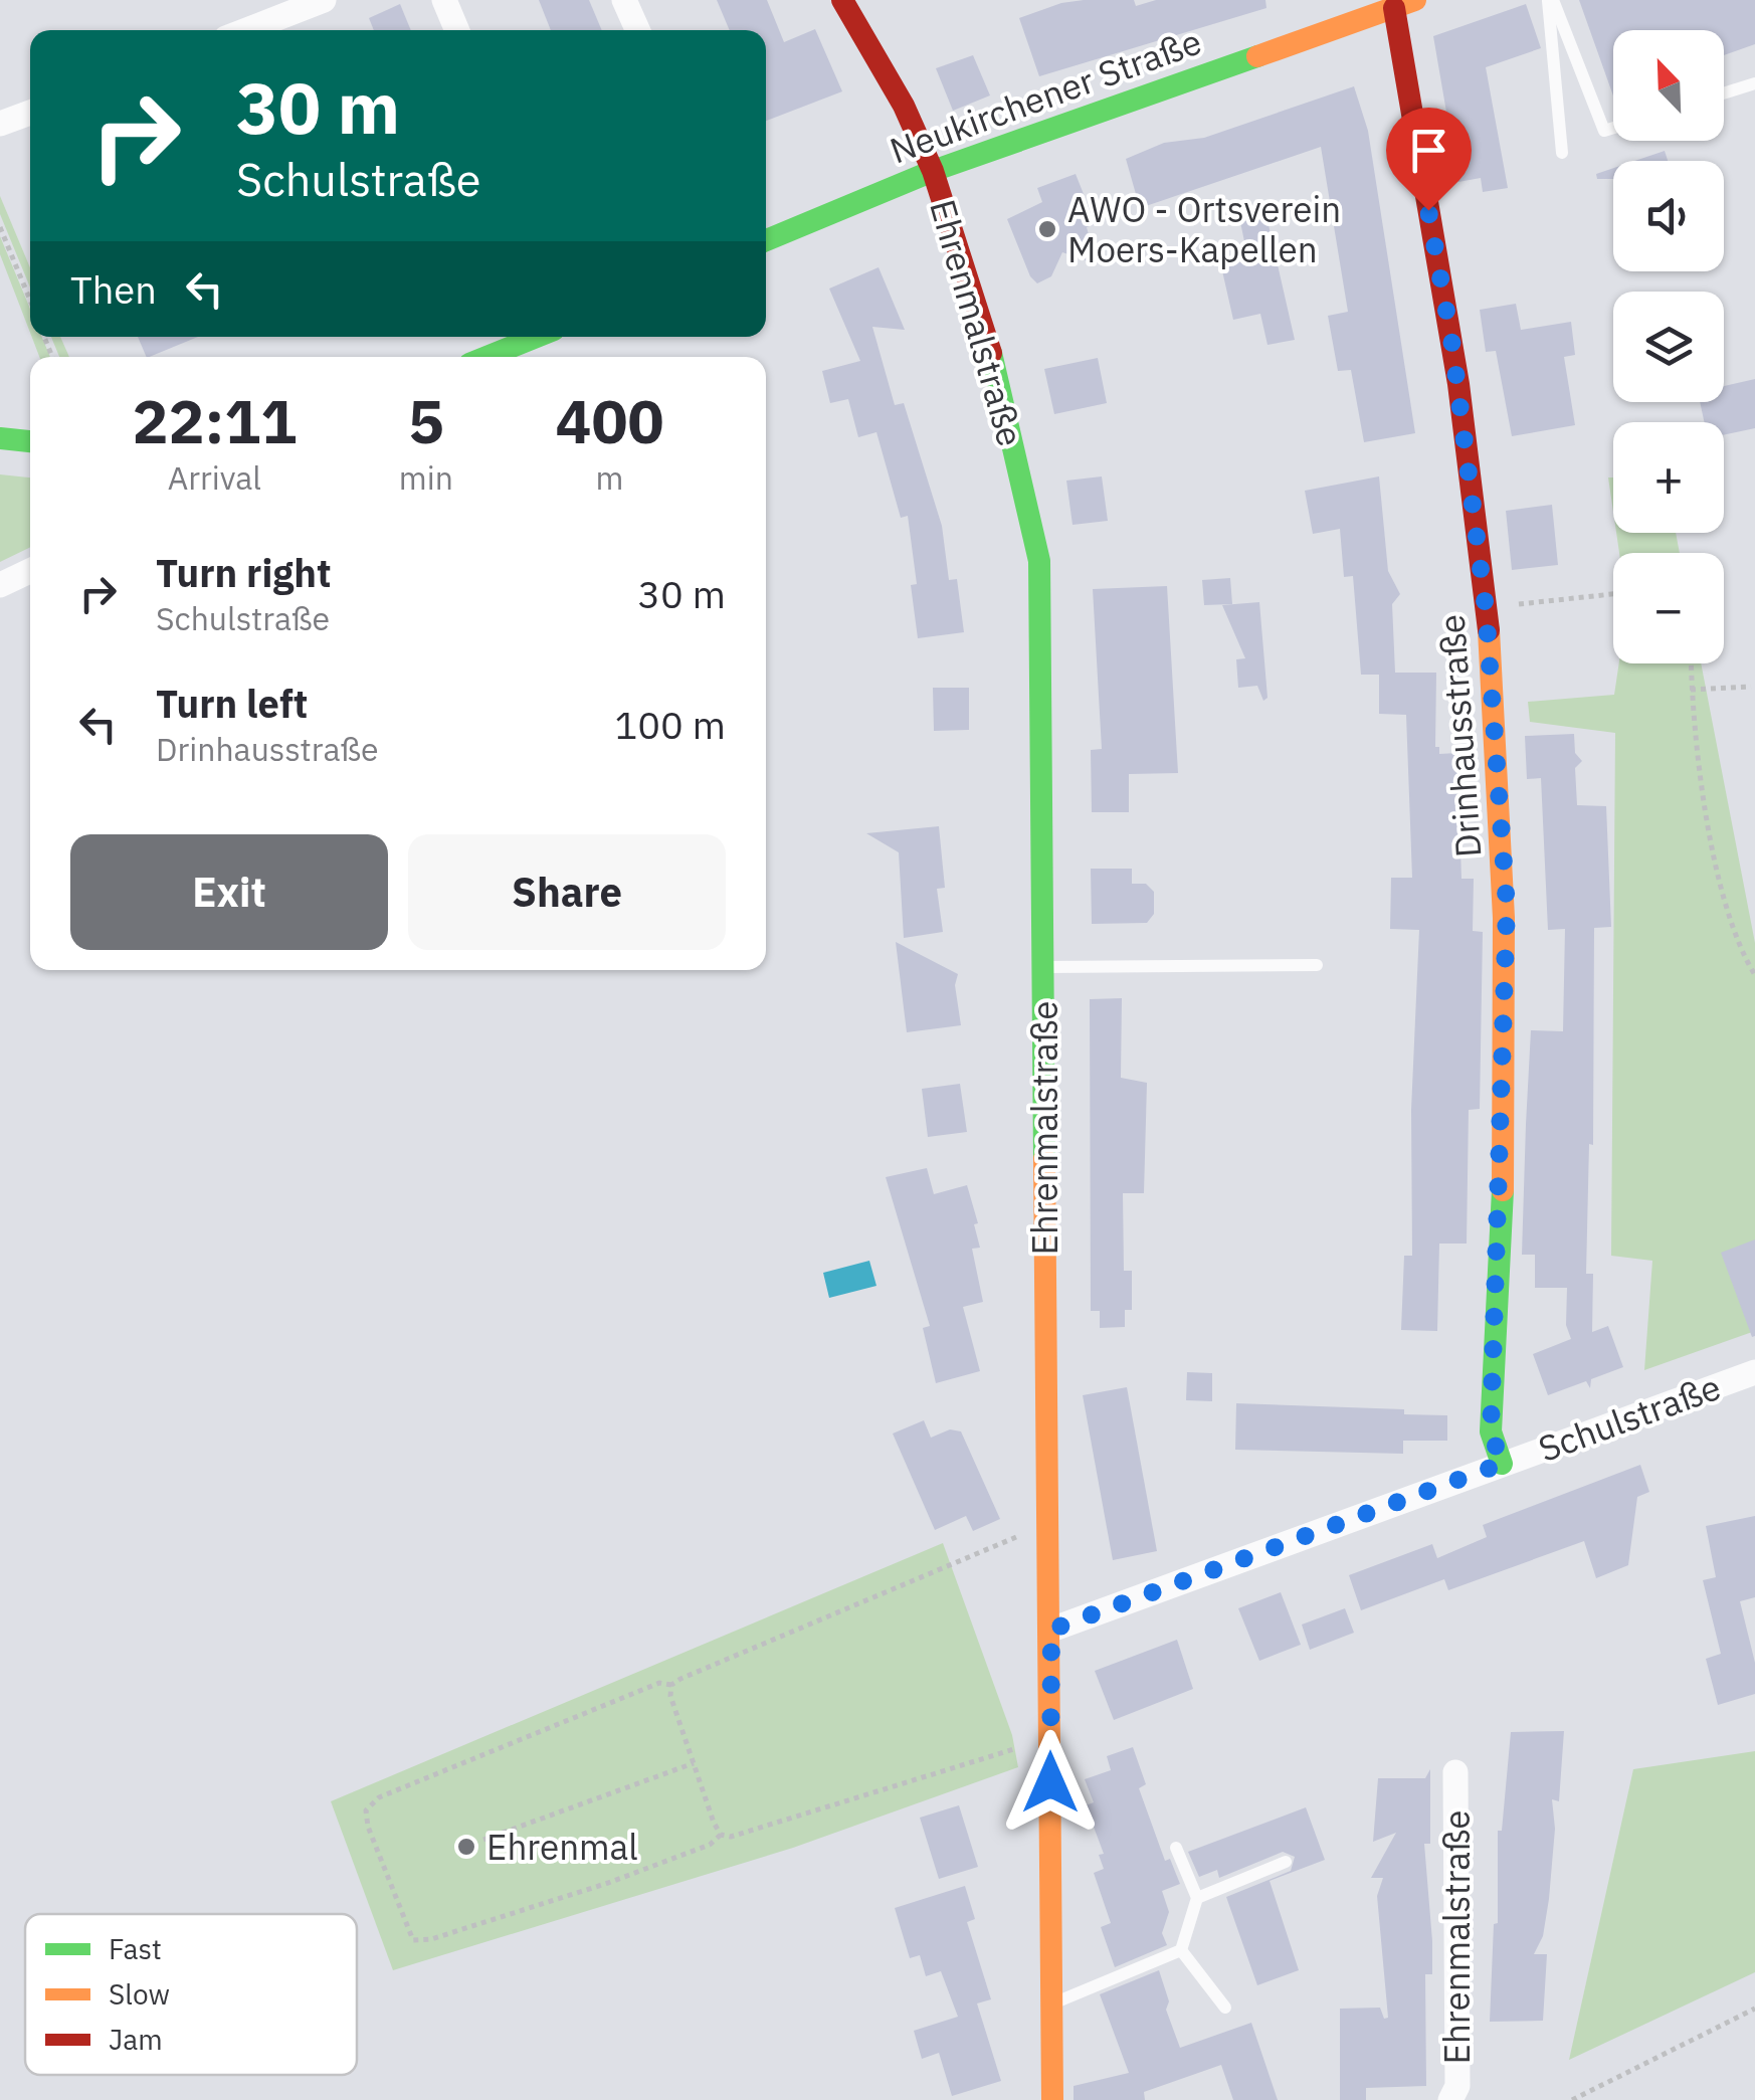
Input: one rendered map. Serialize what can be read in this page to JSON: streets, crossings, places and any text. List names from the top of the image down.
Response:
{
  "streets": {
    "street": [
      "Neukirchener Straße",
      "Ehrenmalstraße",
      "Drinhausstraße",
      "Schulstraße"
    ]
  },
  "crossings": [
    ["Neukirchener Straße", "Ehrenmalstraße"],
    ["Neukirchener Straße", "Drinhausstraße"],
    ["Ehrenmalstraße", "Schulstraße"],
    ["Drinhausstraße", "Schulstraße"]
  ],
  "places": ["AWO - Ortsverein Moers-Kapellen", "Ehrenmal"],
  "legend": ["Fast", "Slow", "Jam"],
  "north": "top left",
  "page": {
    "map_buttons": ["+", "−"],
    "turn": ["30 m", "Schulstraße"],
    "then": "Then",
    "eta": [
      "22:11",
      "Arrival",
      "5",
      "min",
      "400",
      "m"
    ],
    "list": [
      {
        "name": "Turn right",
        "note": "Schulstraße",
        "value": "30 m"
      },
      {
        "name": "Turn left",
        "note": "Drinhausstraße",
        "value": "100 m"
      }
    ],
    "buttons": ["Exit", "Share"]
  }
}
